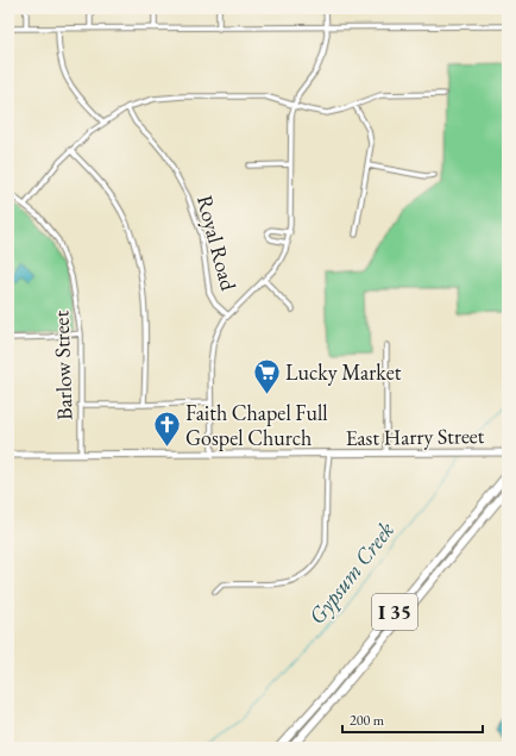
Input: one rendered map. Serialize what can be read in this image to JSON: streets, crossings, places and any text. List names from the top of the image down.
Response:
{
  "streets": {
    "highway": ["I 35"],
    "main road": ["East Harry Street"],
    "street": ["Royal Road", "Barlow Street"]
  },
  "crossings": [
    ["Barlow Street", "East Harry Street"]
  ],
  "water": ["Gypsum Creek"],
  "places": {
    "supermarket": ["Lucky Market"],
    "church": ["Faith Chapel Full Gospel Church"]
  },
  "scale_bar": "200 m"
}
